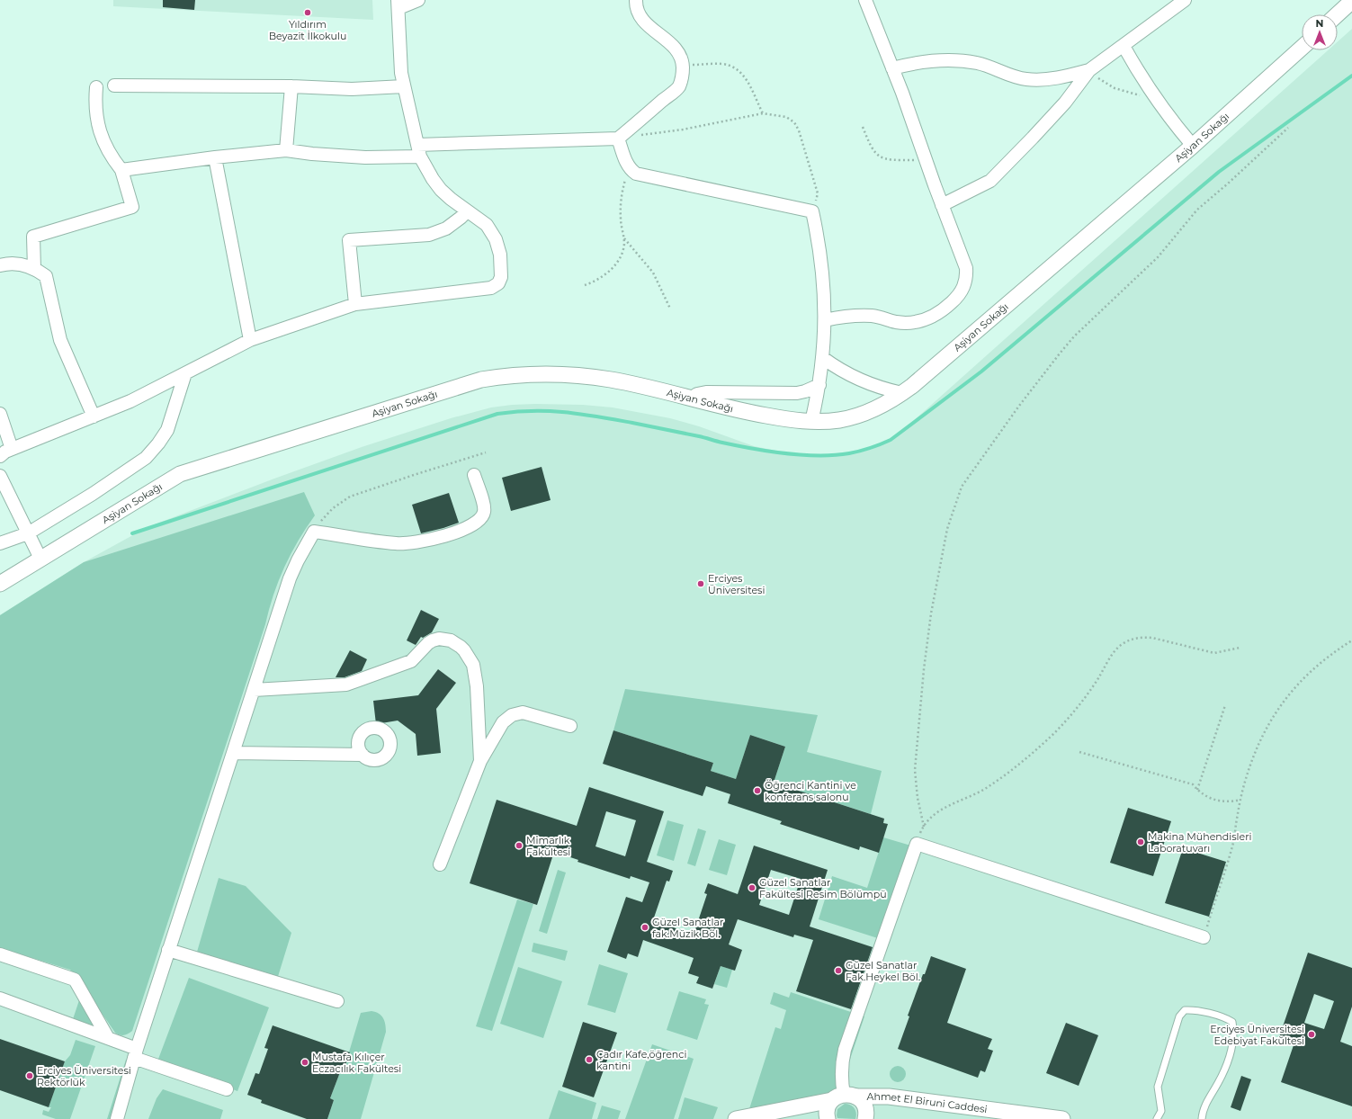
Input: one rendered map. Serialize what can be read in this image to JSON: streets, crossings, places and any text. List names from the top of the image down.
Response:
{
  "streets": {
    "street": ["Aşiyan Sokağı", "Ahmet El Biruni Caddesi"]
  },
  "places": [
    "Yıldırım Beyazit İlkokulu",
    "Erciyes Üniversitesi",
    "Öğrenci Kantini ve konferans salonu",
    "Makina Mühendisleri Laboratuvarı",
    "Mimarlık Fakültesi",
    "Güzel Sanatlar Fakültesi Resim Bölümpü",
    "Güzel Sanatlar fak.Müzik Böl.",
    "Güzel Sanatlar Fak.Heykel Böl.",
    "Erciyes Üniversitesi Edebiyat Fakültesi",
    "Çadır Kafe,öğrenci kantini",
    "Mustafa Kılıçer Eczacılık Fakültesi",
    "Erciyes Üniversitesi Rektörlük"
  ],
  "north": "top"
}
